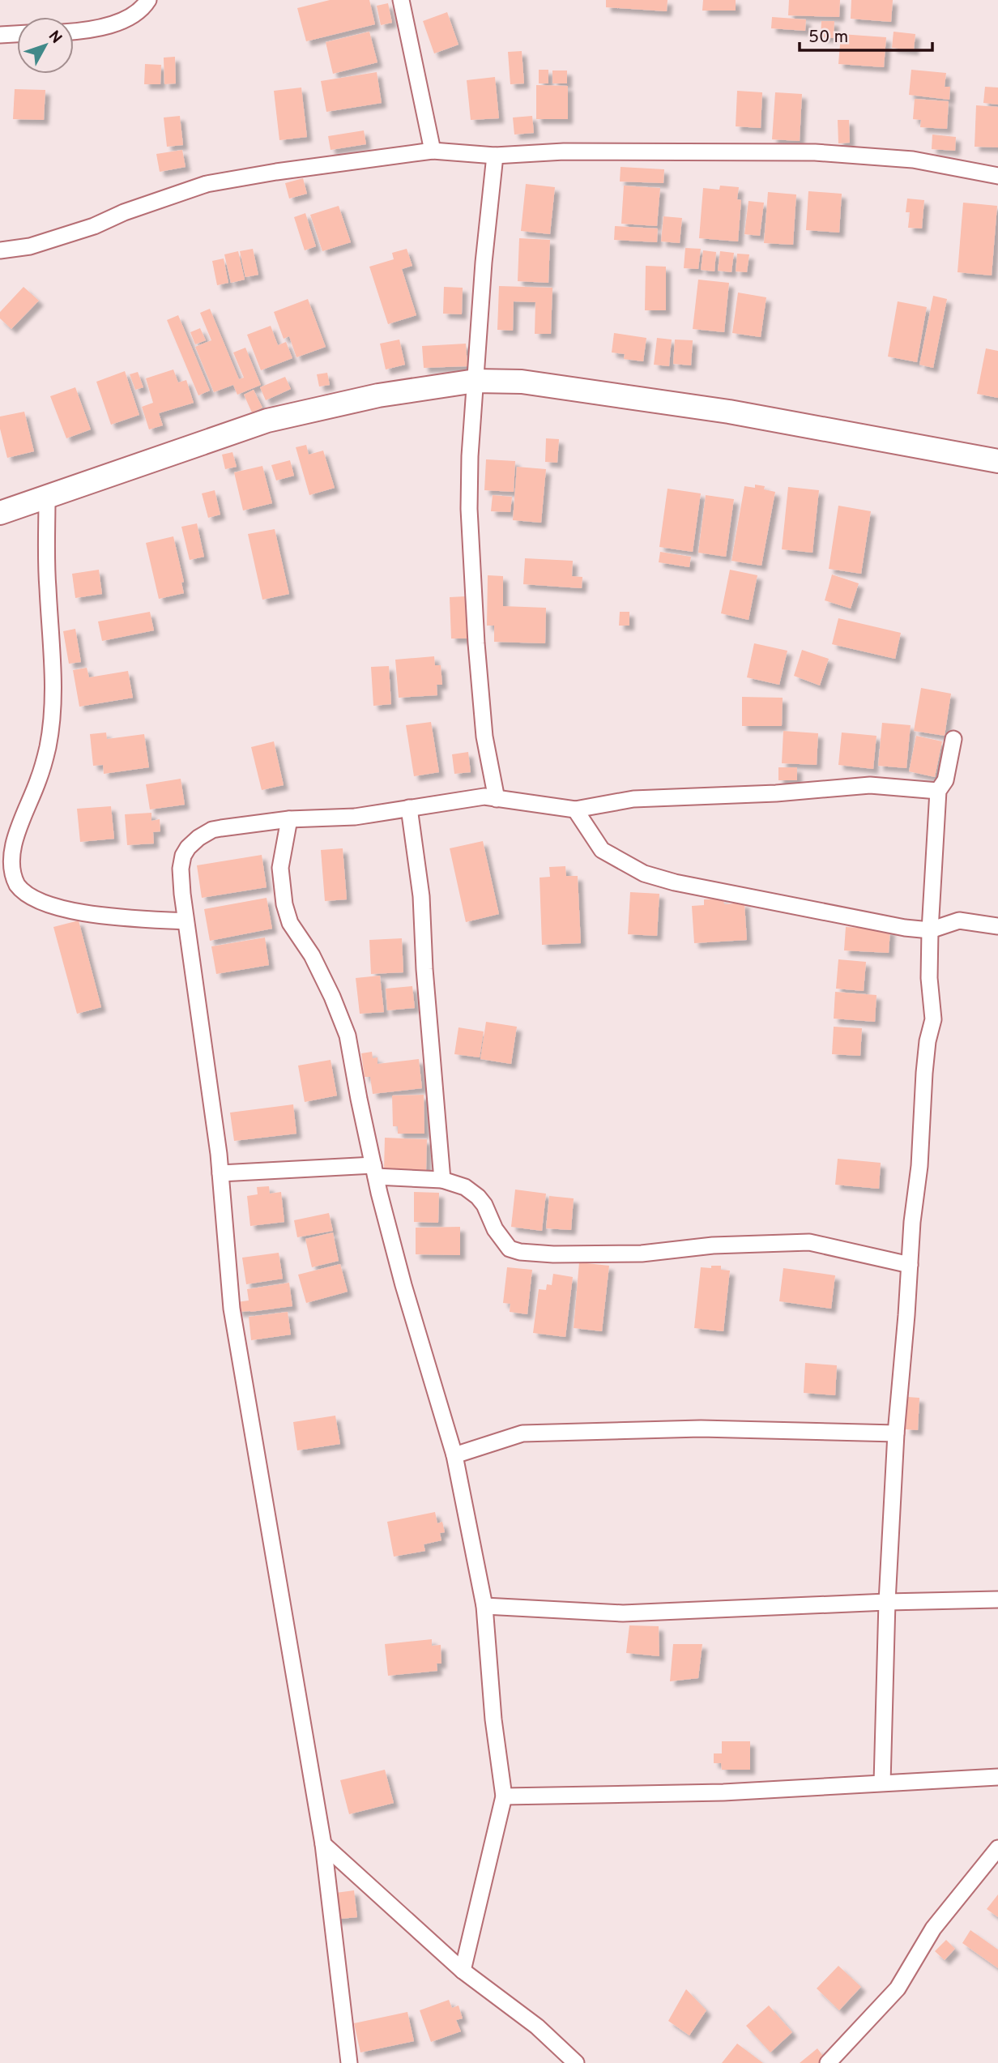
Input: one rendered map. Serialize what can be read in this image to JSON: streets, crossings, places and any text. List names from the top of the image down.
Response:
{
  "scale_bar": "50 m",
  "north": "top right"
}
